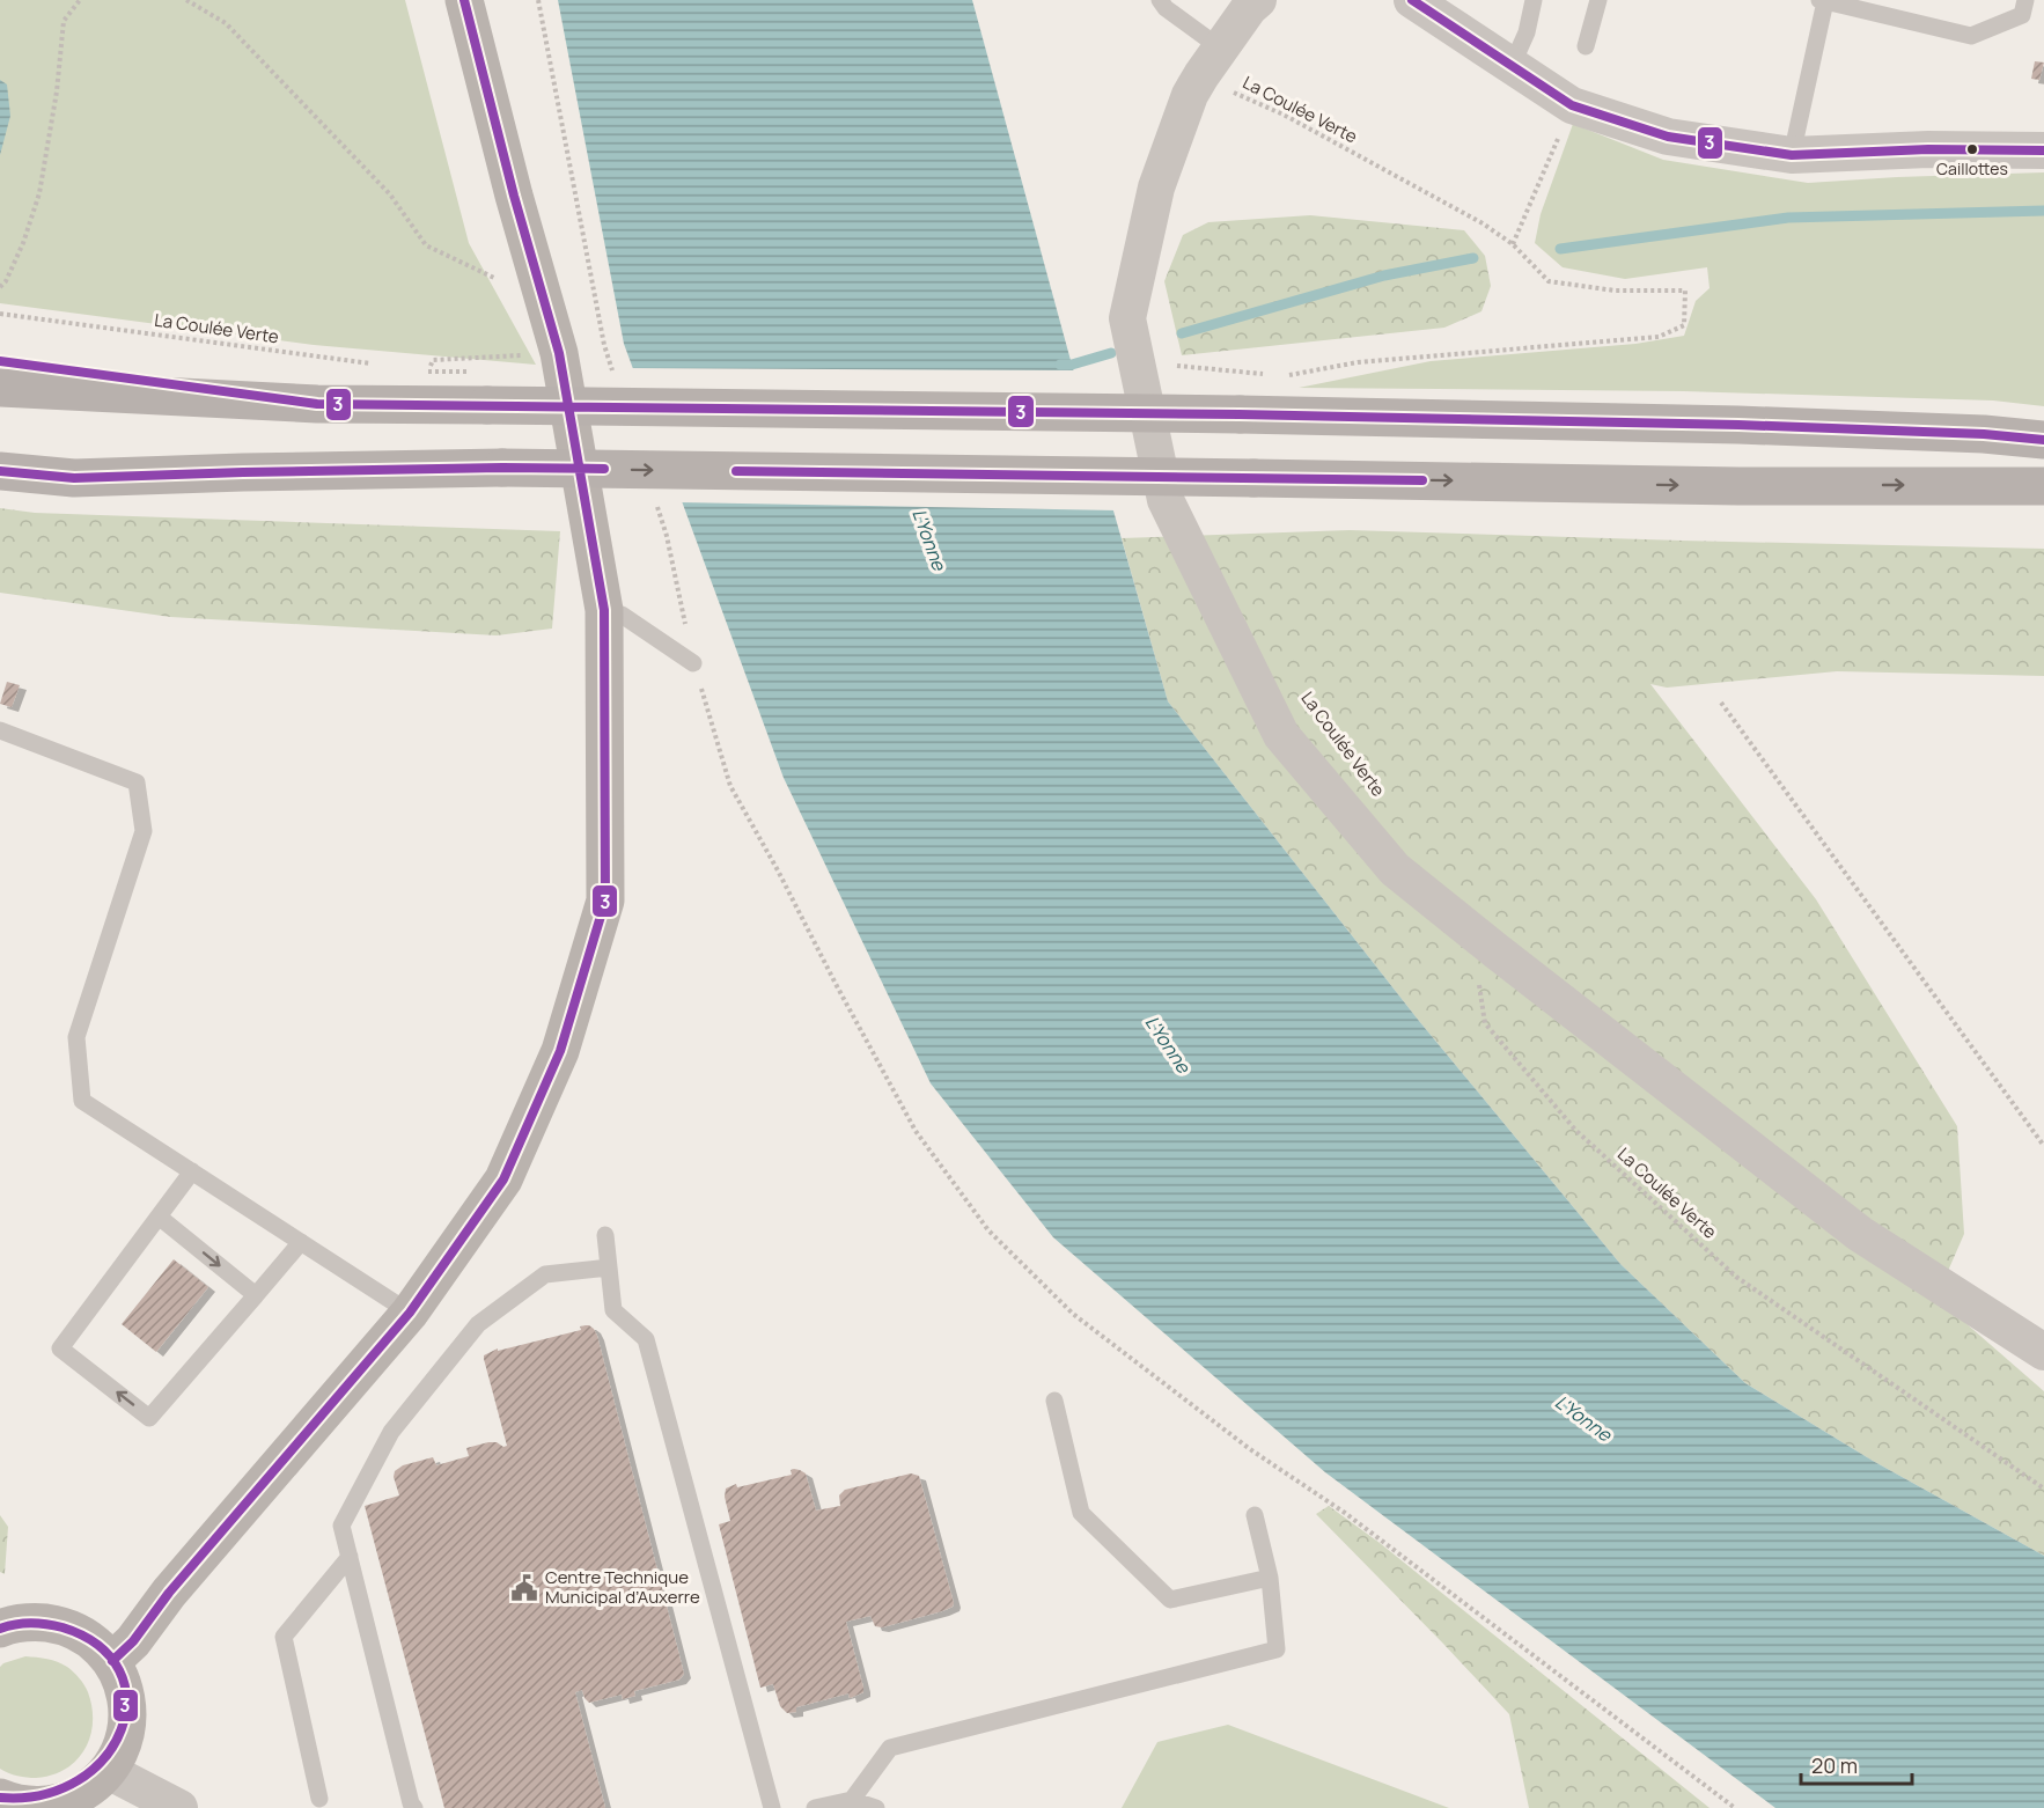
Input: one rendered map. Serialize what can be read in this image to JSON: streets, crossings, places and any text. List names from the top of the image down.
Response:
{
  "streets": {
    "path": ["La Coulée Verte"]
  },
  "water": ["L'Yonne"],
  "places": {
    "other": ["Caillottes"],
    "public building": ["Centre Technique Municipal d’Auxerre"]
  },
  "lines": ["transit line 3"],
  "scale_bar": "20 m"
}
